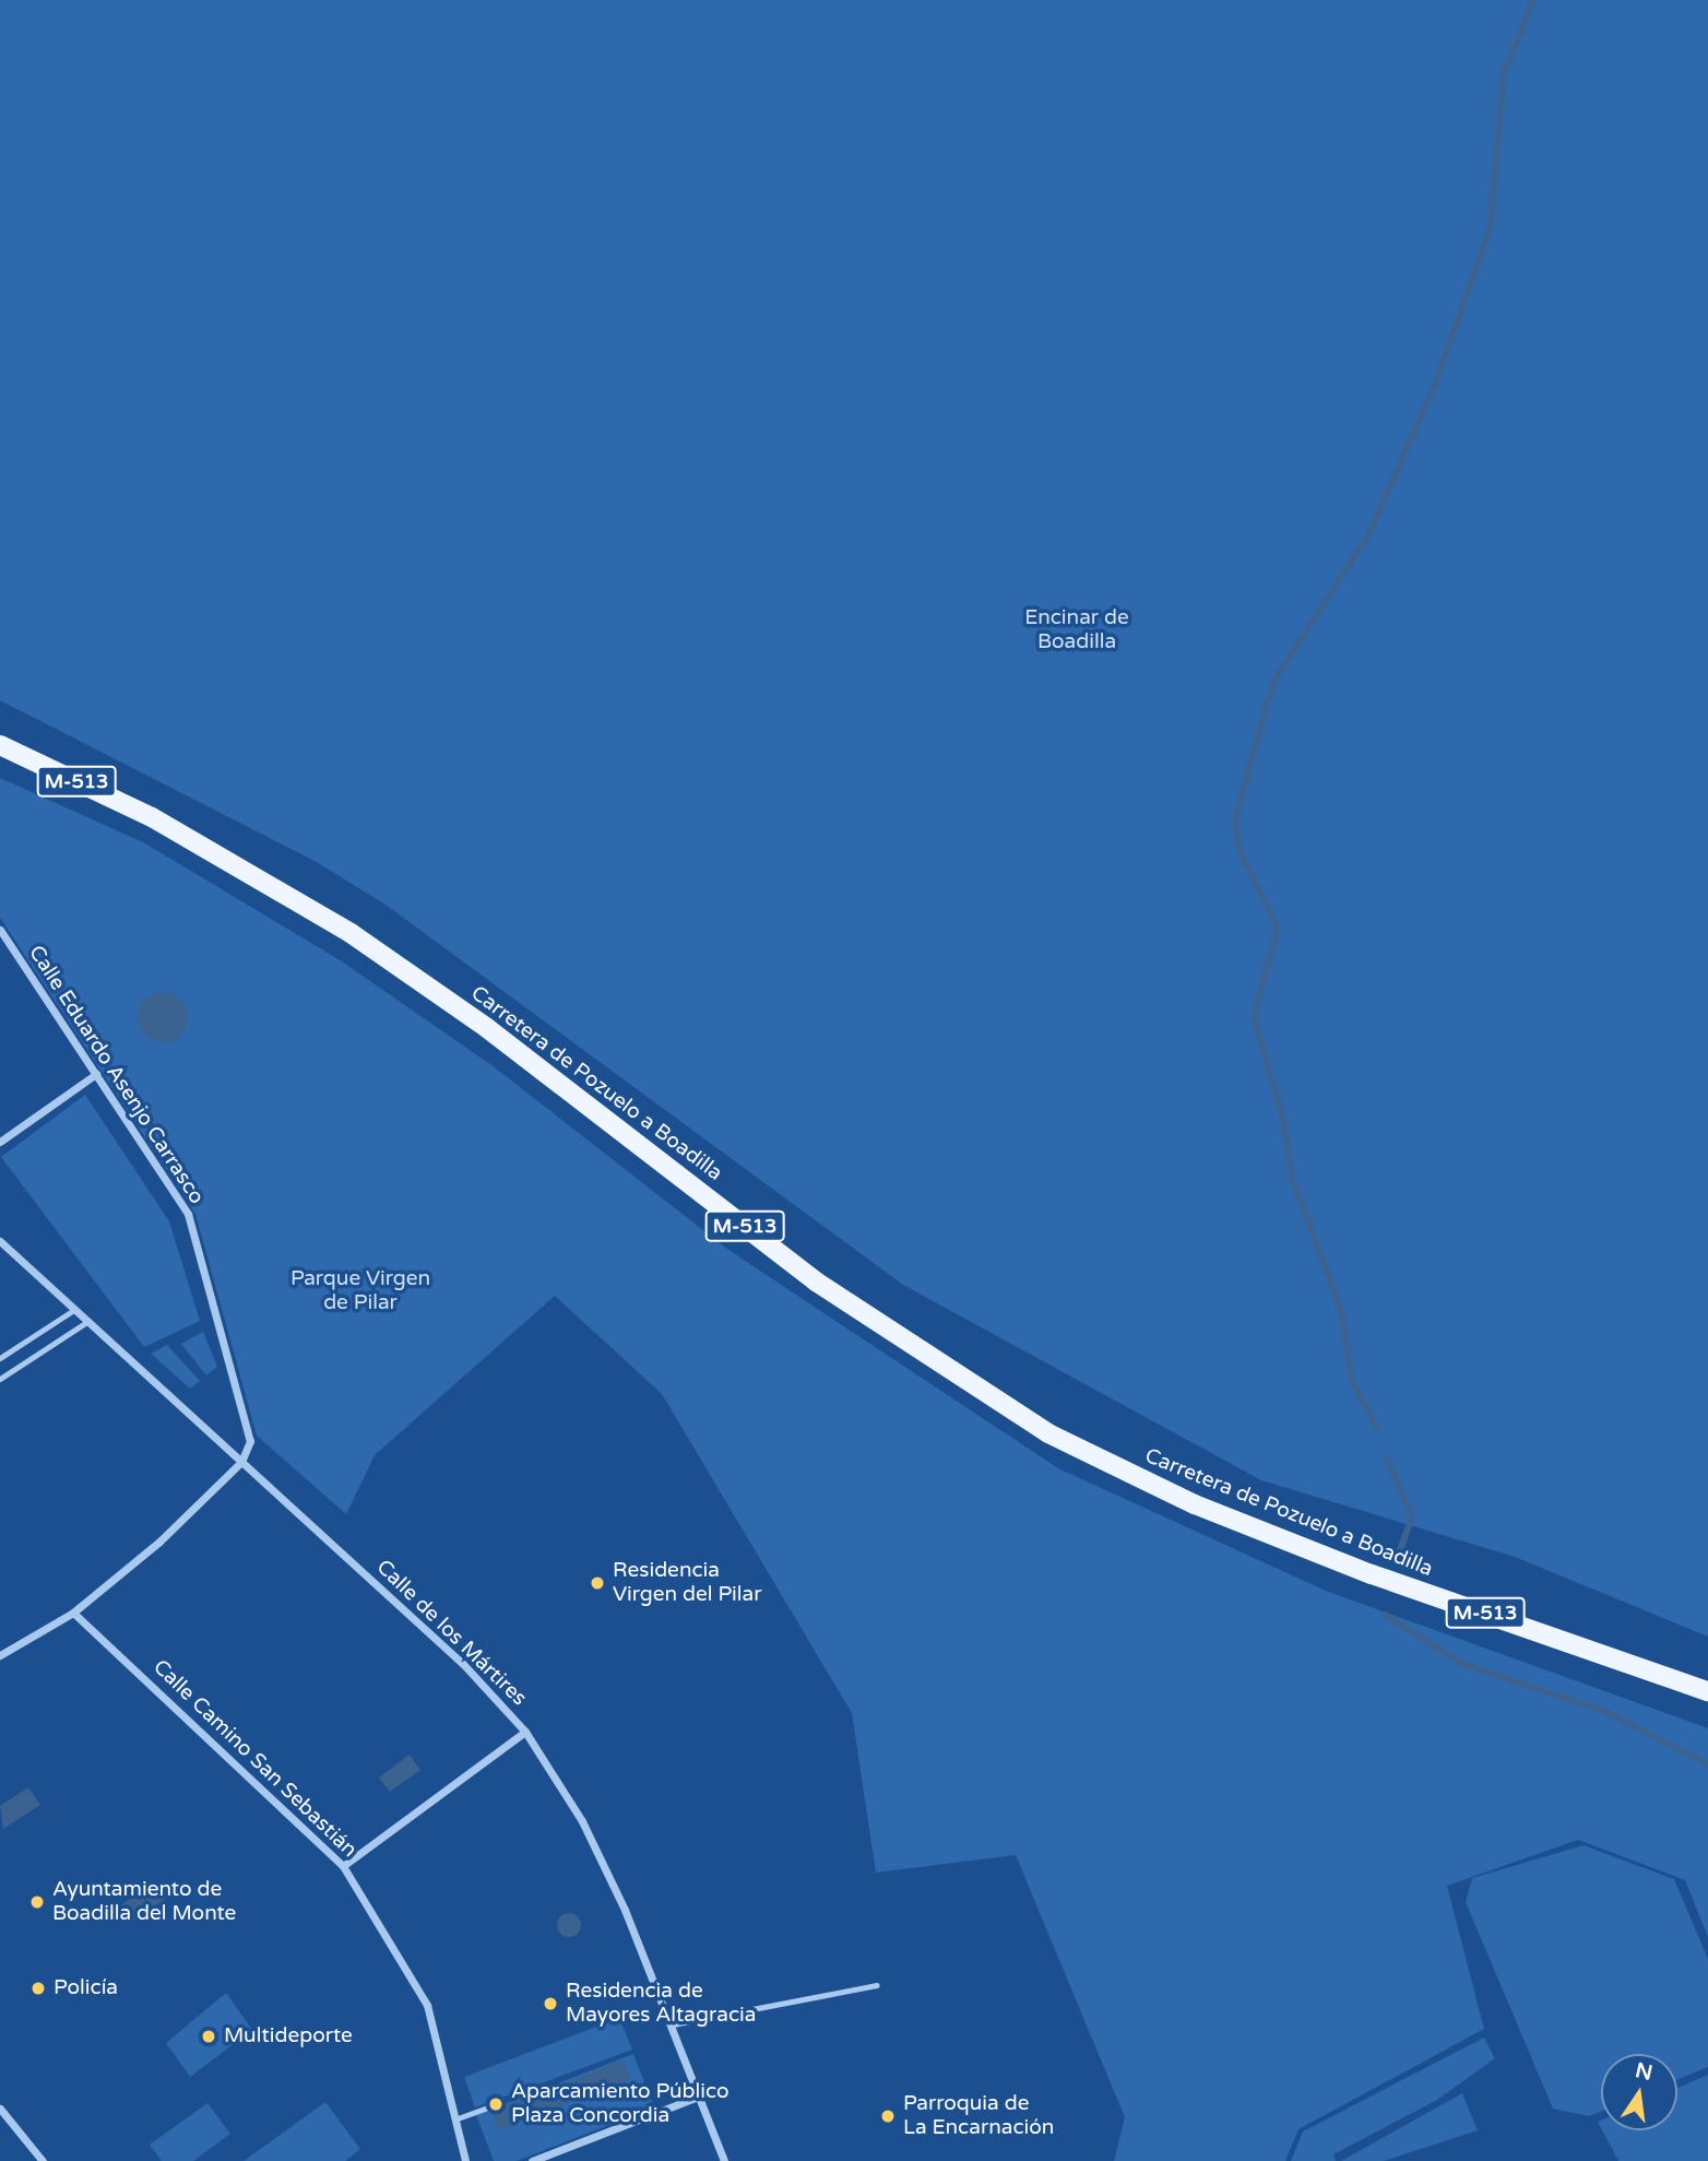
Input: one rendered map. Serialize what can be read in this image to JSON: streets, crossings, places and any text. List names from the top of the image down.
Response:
{
  "streets": {
    "main road": ["M-513", "Carretera de Pozuelo a Boadilla"],
    "street": ["Calle Eduardo Asenjo Carrasco", "Calle de los Mártires", "Calle Camino San Sebastián"]
  },
  "crossings": [
    ["Calle Eduardo Asenjo Carrasco", "Calle de los Mártires"]
  ],
  "parks": ["Encinar de Boadilla", "Parque Virgen de Pilar"],
  "places": [
    "Residencia Virgen del Pilar",
    "Ayuntamiento de Boadilla del Monte",
    "Policía",
    "Residencia de Mayores Altagracia",
    "Multideporte",
    "Aparcamiento Público Plaza Concordia",
    "Parroquia de La Encarnación"
  ],
  "north": "top"
}
